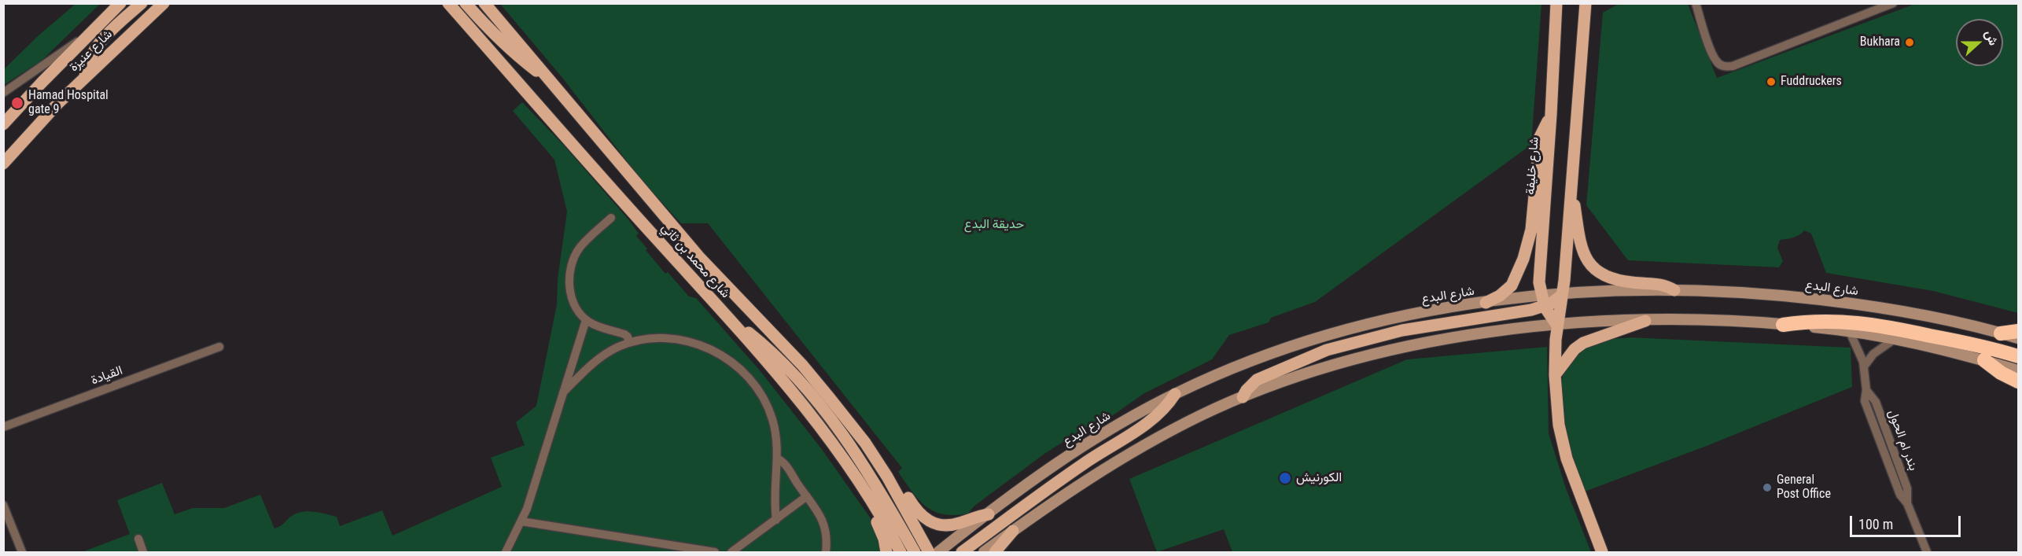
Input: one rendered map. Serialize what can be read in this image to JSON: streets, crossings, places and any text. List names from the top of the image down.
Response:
{
  "streets": {
    "main road": [
      "شارع عنيزة",
      "شارع خليفة",
      "شارع محمد بن ثاني",
      "شارع البدع"
    ],
    "street": ["القيادة", "بندر ام الحول"]
  },
  "crossings": [
    ["شارع خليفة", "شارع البدع"]
  ],
  "parks": ["حديقة البدع"],
  "places": [
    "Bukhara",
    "Fuddruckers",
    "Hamad Hospital gate 9",
    "الكورنيش",
    "General Post Office"
  ],
  "scale_bar": "100 m",
  "north": "right"
}
